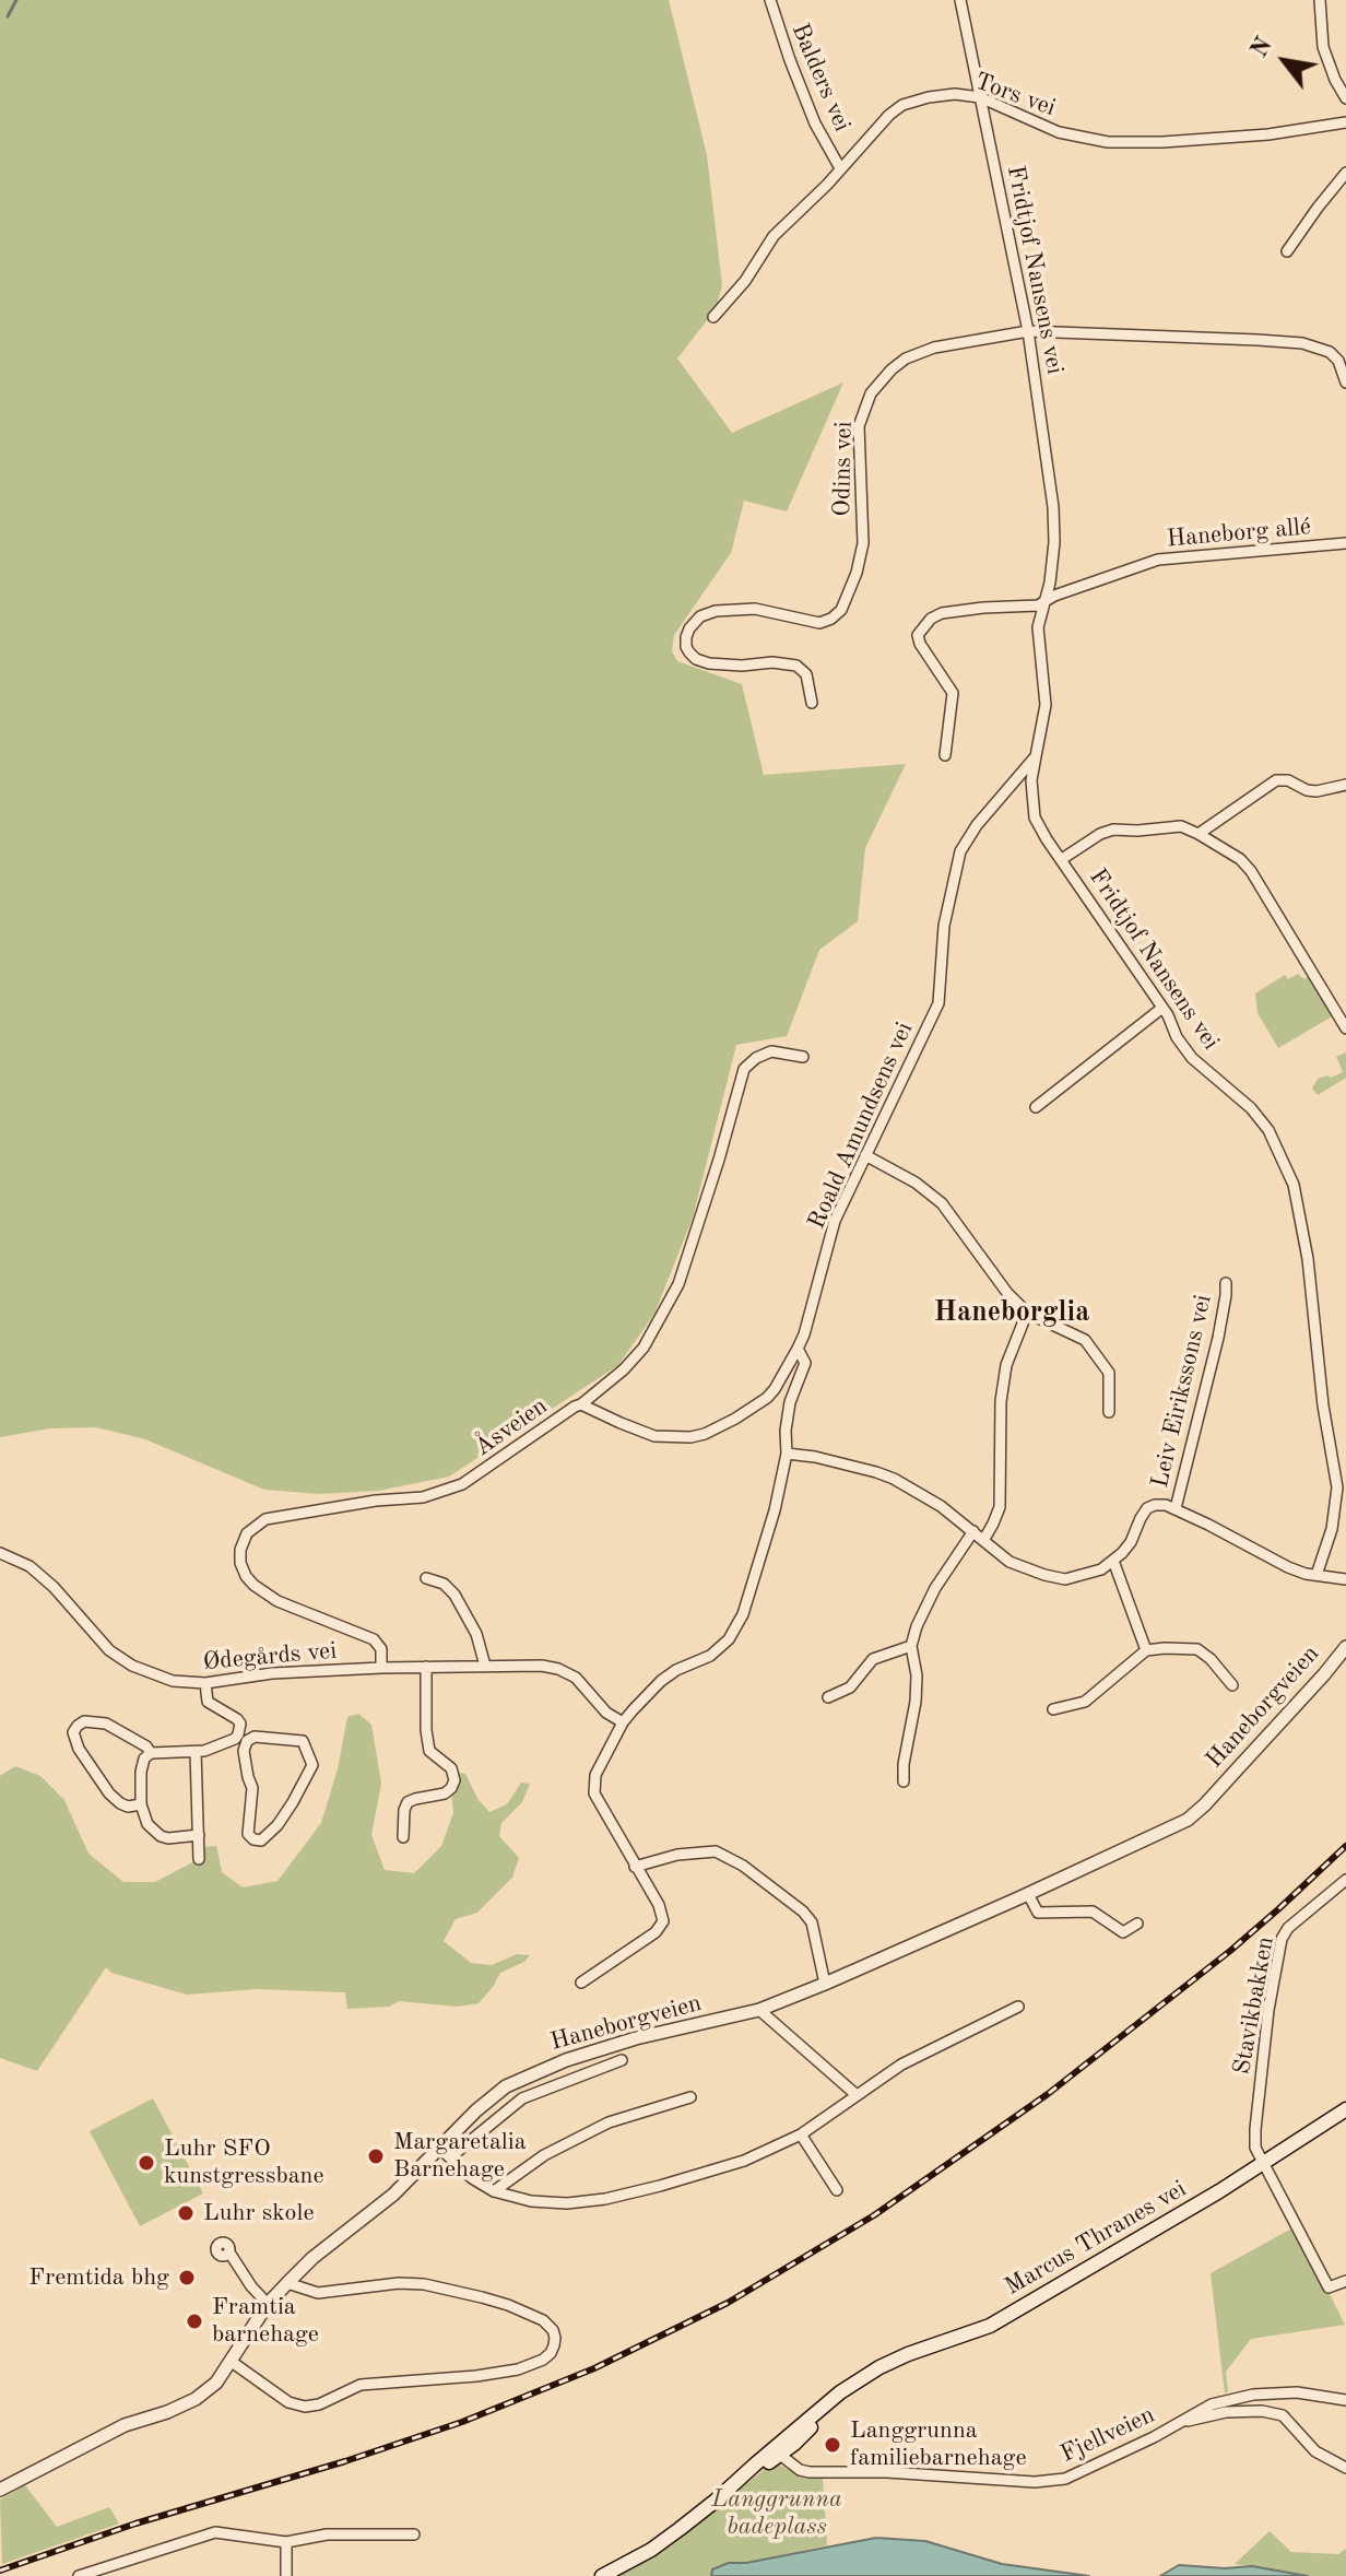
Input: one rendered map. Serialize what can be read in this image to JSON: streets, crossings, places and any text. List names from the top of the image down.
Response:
{
  "streets": {
    "main road": ["Marcus Thranes vei"],
    "street": [
      "Balders vei",
      "Tors vei",
      "Fridtjof Nansens vei",
      "Odins vei",
      "Haneborg allé",
      "Roald Amundsens vei",
      "Leiv Eirikssons vei",
      "Åsveien",
      "Ødegårds vei",
      "Haneborgveien",
      "Stavikbakken",
      "Fjellveien"
    ]
  },
  "crossings": [
    ["Balders vei", "Tors vei"],
    ["Tors vei", "Fridtjof Nansens vei"],
    ["Fridtjof Nansens vei", "Odins vei"],
    ["Fridtjof Nansens vei", "Haneborg allé"],
    ["Fridtjof Nansens vei", "Roald Amundsens vei"],
    ["Roald Amundsens vei", "Ødegårds vei"],
    ["Åsveien", "Ødegårds vei"],
    ["Stavikbakken", "Marcus Thranes vei"],
    ["Marcus Thranes vei", "Fjellveien"]
  ],
  "districts": ["Haneborglia"],
  "parks": ["Langgrunna badeplass"],
  "places": [
    "Margaretalia Barnehage",
    "Luhr SFO kunstgressbane",
    "Luhr skole",
    "Fremtida bhg",
    "Framtia barnehage",
    "Langgrunna familiebarnehage"
  ],
  "north": "top left"
}
